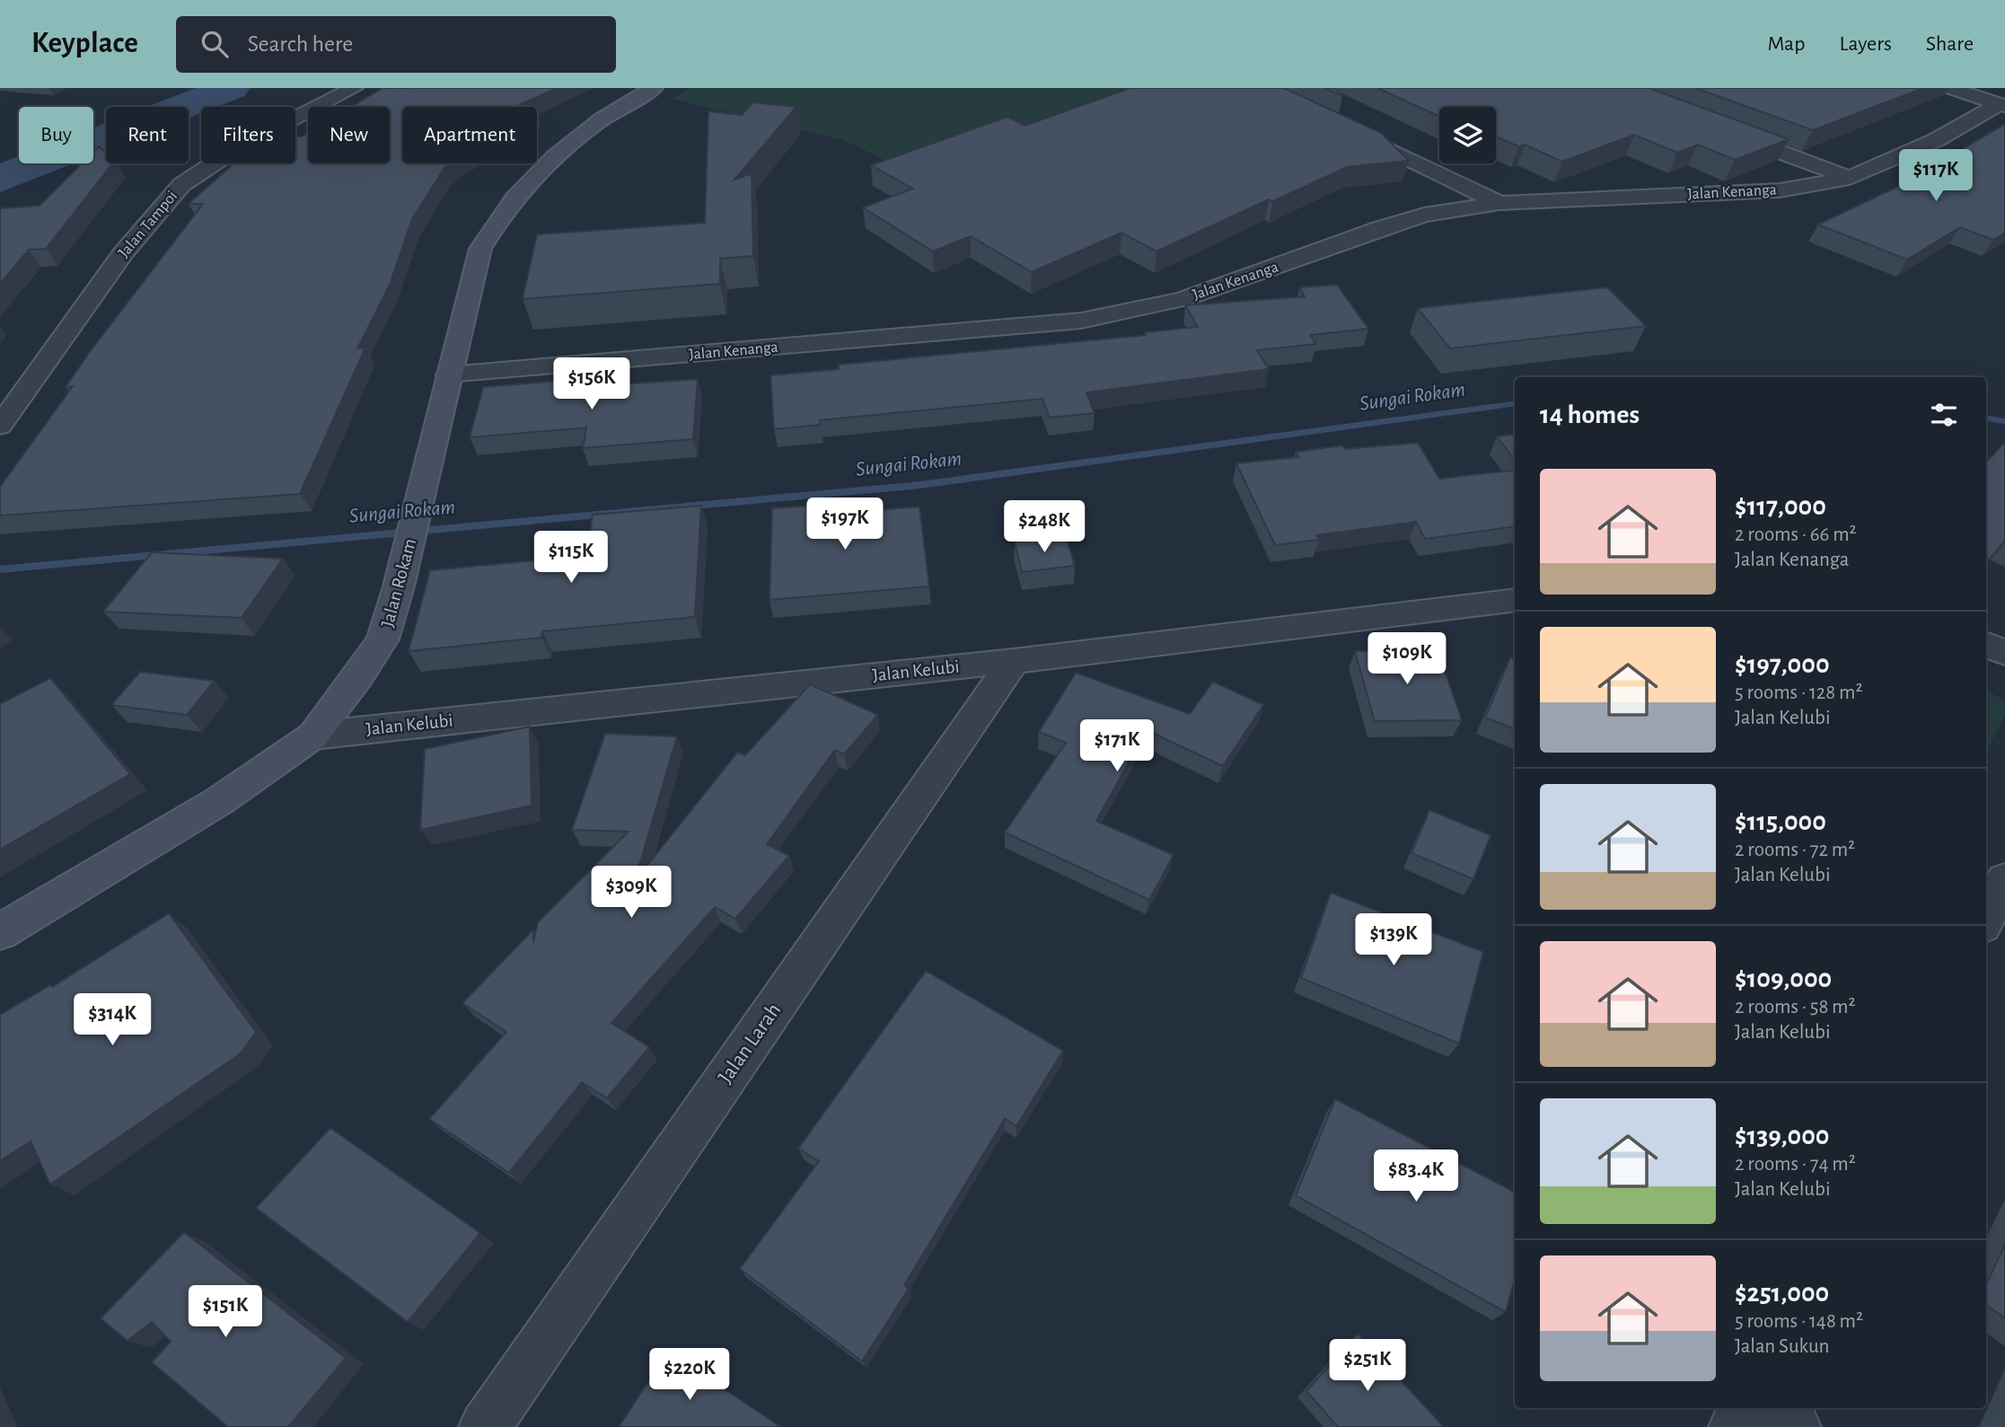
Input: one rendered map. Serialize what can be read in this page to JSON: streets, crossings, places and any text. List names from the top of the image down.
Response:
{
  "streets": {
    "main road": ["Jalan Rokam"],
    "street": [
      "Jalan Kenanga",
      "Jalan Tampoi",
      "Jalan Kelubi",
      "Jalan Larah"
    ]
  },
  "crossings": [
    ["Jalan Kenanga", "Jalan Rokam"],
    ["Jalan Rokam", "Jalan Kelubi"],
    ["Jalan Kelubi", "Jalan Larah"]
  ],
  "water": ["Sungai Rokam"],
  "page": {
    "header": "Keyplace",
    "search": "Search here",
    "nav": ["Map", "Layers", "Share"],
    "chip": [
      "Buy",
      "Rent",
      "Filters",
      "New",
      "Apartment"
    ],
    "price": [
      "$117K",
      "$156K",
      "$197K",
      "$248K",
      "$115K",
      "$109K",
      "$171K",
      "$309K",
      "$139K",
      "$314K",
      "$83.4K",
      "$151K",
      "$251K",
      "$220K"
    ],
    "heading": "14 homes",
    "list": [
      {
        "name": "$117,000",
        "note": "2 rooms · 66 m² · Jalan Kenanga"
      },
      {
        "name": "$197,000",
        "note": "5 rooms · 128 m² · Jalan Kelubi"
      },
      {
        "name": "$115,000",
        "note": "2 rooms · 72 m² · Jalan Kelubi"
      },
      {
        "name": "$109,000",
        "note": "2 rooms · 58 m² · Jalan Kelubi"
      },
      {
        "name": "$139,000",
        "note": "2 rooms · 74 m² · Jalan Kelubi"
      },
      {
        "name": "$251,000",
        "note": "5 rooms · 148 m² · Jalan Sukun"
      }
    ]
  }
}
